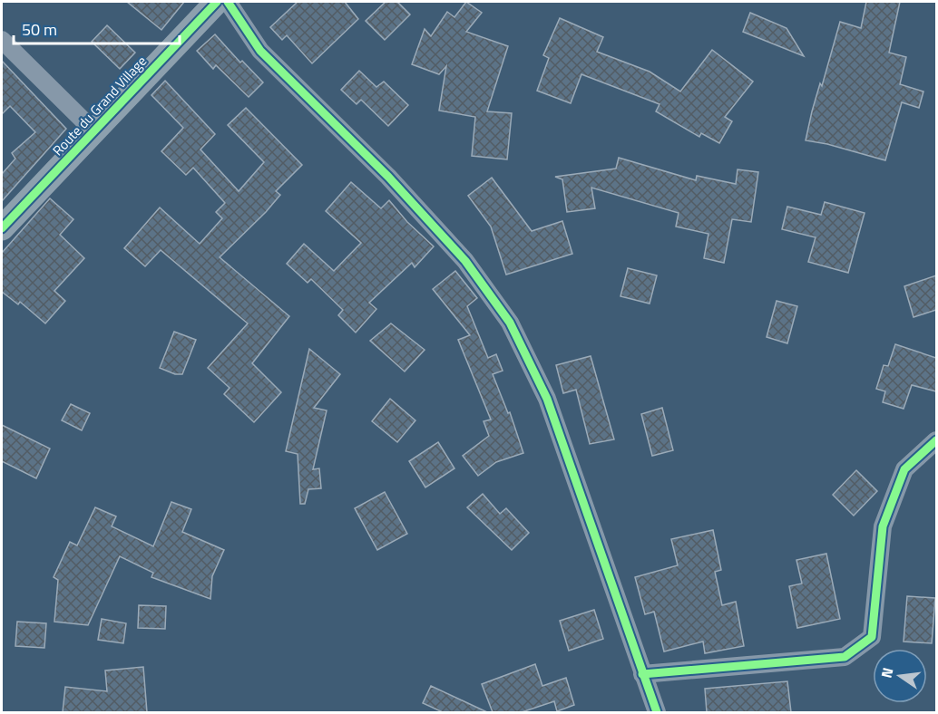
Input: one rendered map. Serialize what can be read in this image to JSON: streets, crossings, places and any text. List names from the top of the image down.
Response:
{
  "streets": {
    "street": ["Route du Grand Village"]
  },
  "scale_bar": "50 m",
  "north": "left"
}
